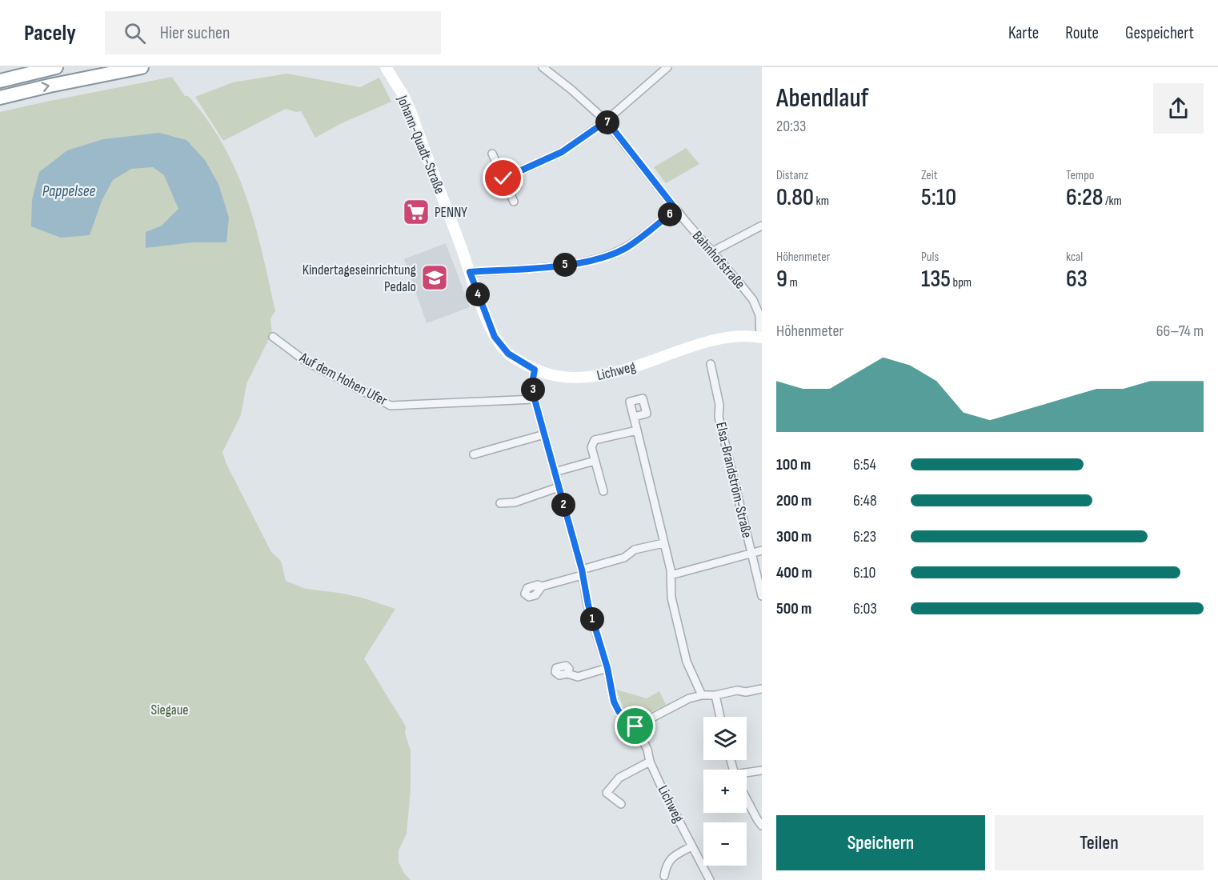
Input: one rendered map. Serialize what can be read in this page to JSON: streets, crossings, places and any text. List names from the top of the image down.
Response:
{
  "streets": {
    "main road": ["Johann-Quadt-Straße", "Lichweg"],
    "street": ["Bahnhofstraße", "Auf dem Hohen Ufer", "Elsa-Brandström-Straße"]
  },
  "crossings": [
    ["Johann-Quadt-Straße", "Lichweg"],
    ["Bahnhofstraße", "Lichweg"],
    ["Lichweg", "Auf dem Hohen Ufer"]
  ],
  "water": ["Pappelsee"],
  "parks": ["Siegaue"],
  "places": {
    "supermarket": ["PENNY"],
    "school or university": ["Kindertageseinrichtung Pedalo"]
  },
  "page": {
    "header": "Pacely",
    "search": "Hier suchen",
    "nav": ["Karte", "Route", "Gespeichert"],
    "heading": ["Abendlauf", "20:33"],
    "pins": [
      "7",
      "6",
      "5",
      "4",
      "3",
      "2",
      "1"
    ],
    "stats": [
      ["Distanz", "0.80 km"],
      ["Zeit", "5:10"],
      ["Tempo", "6:28 /km"],
      ["Höhenmeter", "9 m"],
      ["Puls", "135 bpm"],
      ["kcal", "63"]
    ],
    "chart": ["Höhenmeter", "66–74 m"],
    "list": [
      {
        "name": "100 m",
        "note": "6:54"
      },
      {
        "name": "200 m",
        "note": "6:48"
      },
      {
        "name": "300 m",
        "note": "6:23"
      },
      {
        "name": "400 m",
        "note": "6:10"
      },
      {
        "name": "500 m",
        "note": "6:03"
      }
    ],
    "map_buttons": ["+", "−"],
    "buttons": ["Speichern", "Teilen"]
  }
}
